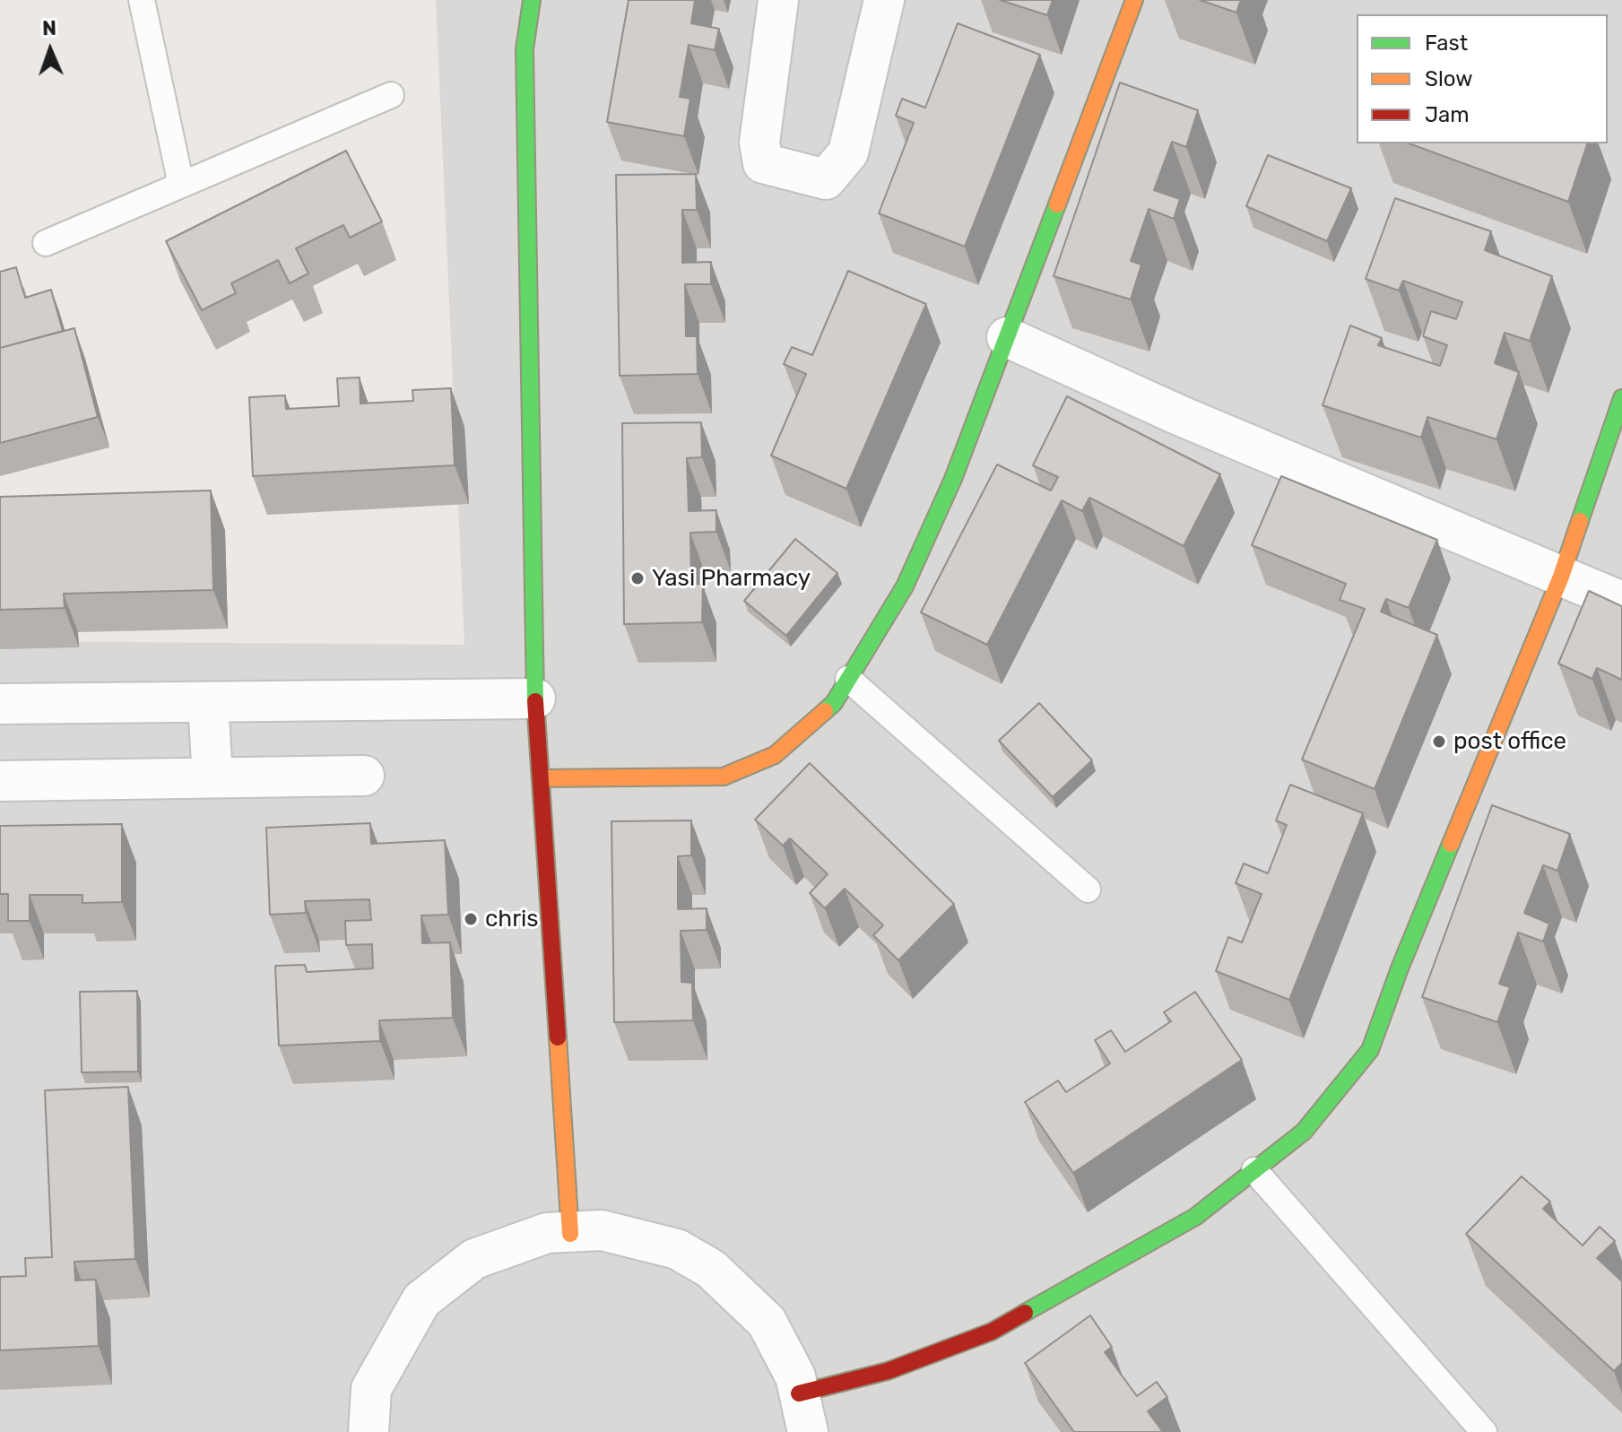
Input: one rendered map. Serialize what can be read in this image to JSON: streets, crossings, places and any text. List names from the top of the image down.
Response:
{
  "places": ["Yasi Pharmacy", "post office", "chris"],
  "legend": ["Fast", "Slow", "Jam"],
  "north": "top"
}
